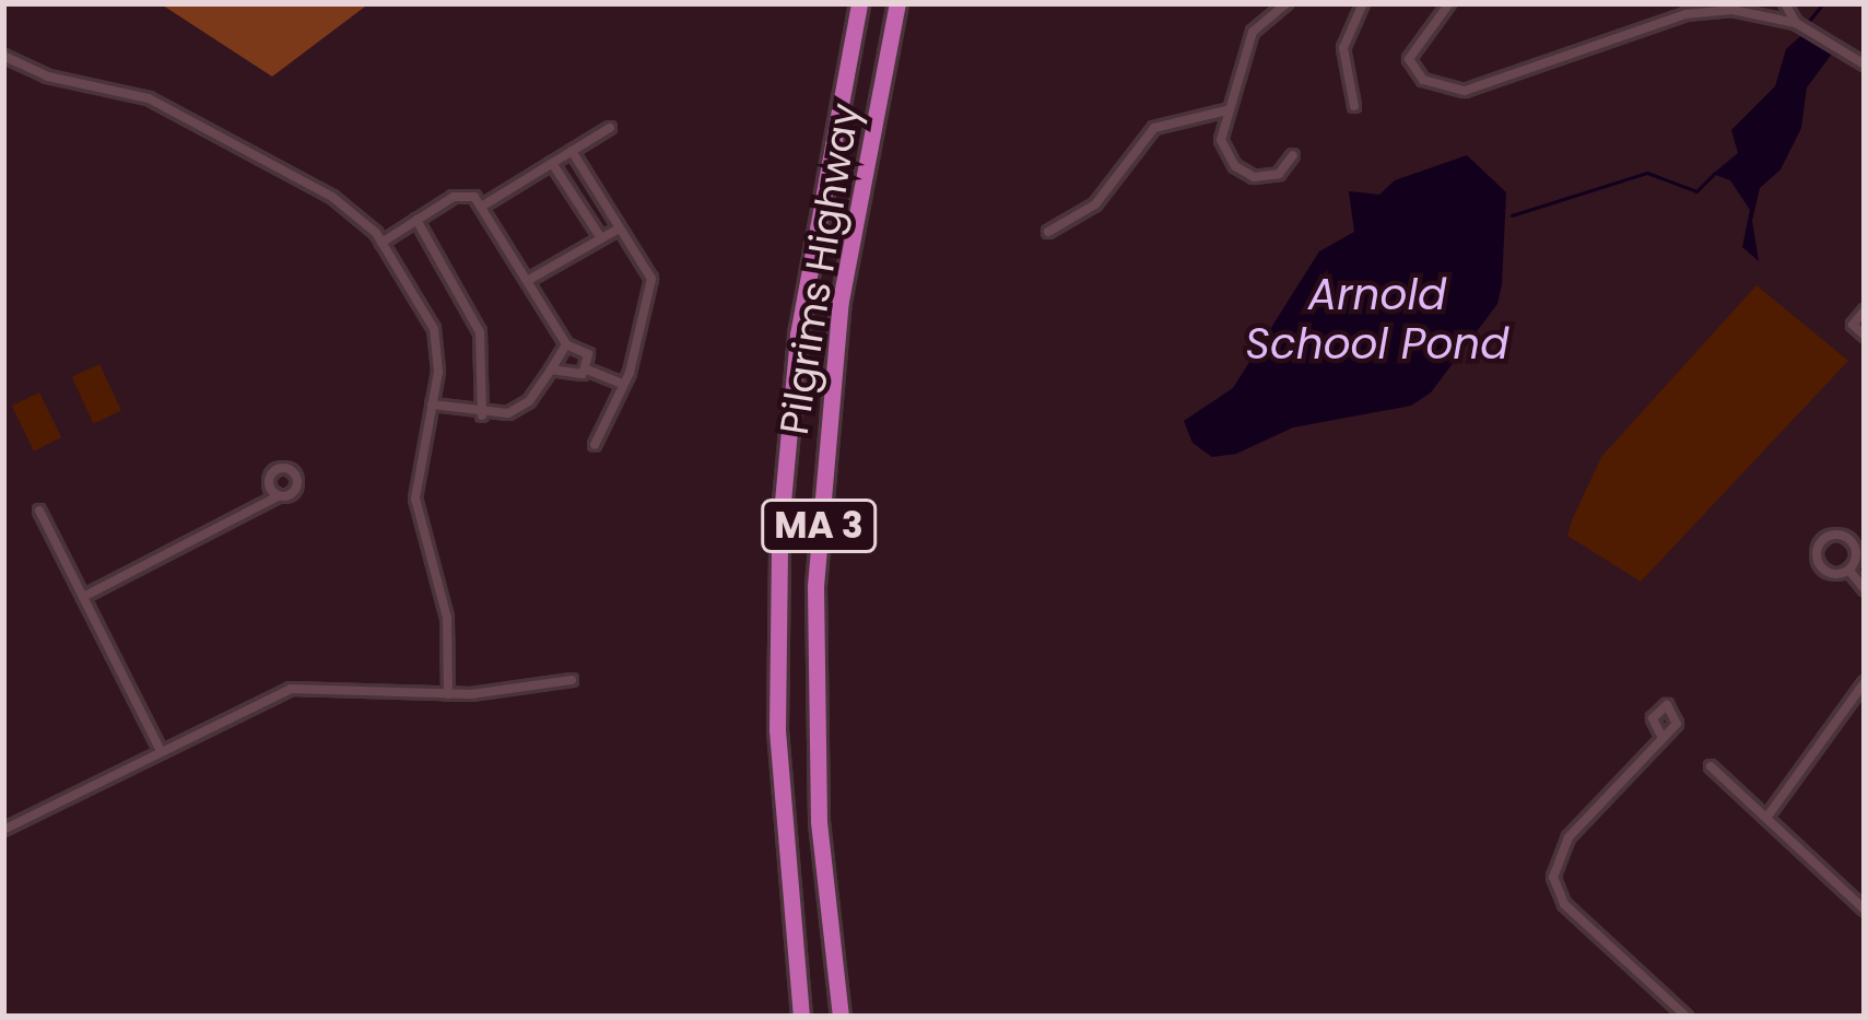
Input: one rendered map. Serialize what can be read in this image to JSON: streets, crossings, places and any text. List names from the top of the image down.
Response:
{
  "streets": {
    "highway": ["Pilgrims Highway", "MA 3"]
  },
  "water": ["Arnold School Pond"]
}
